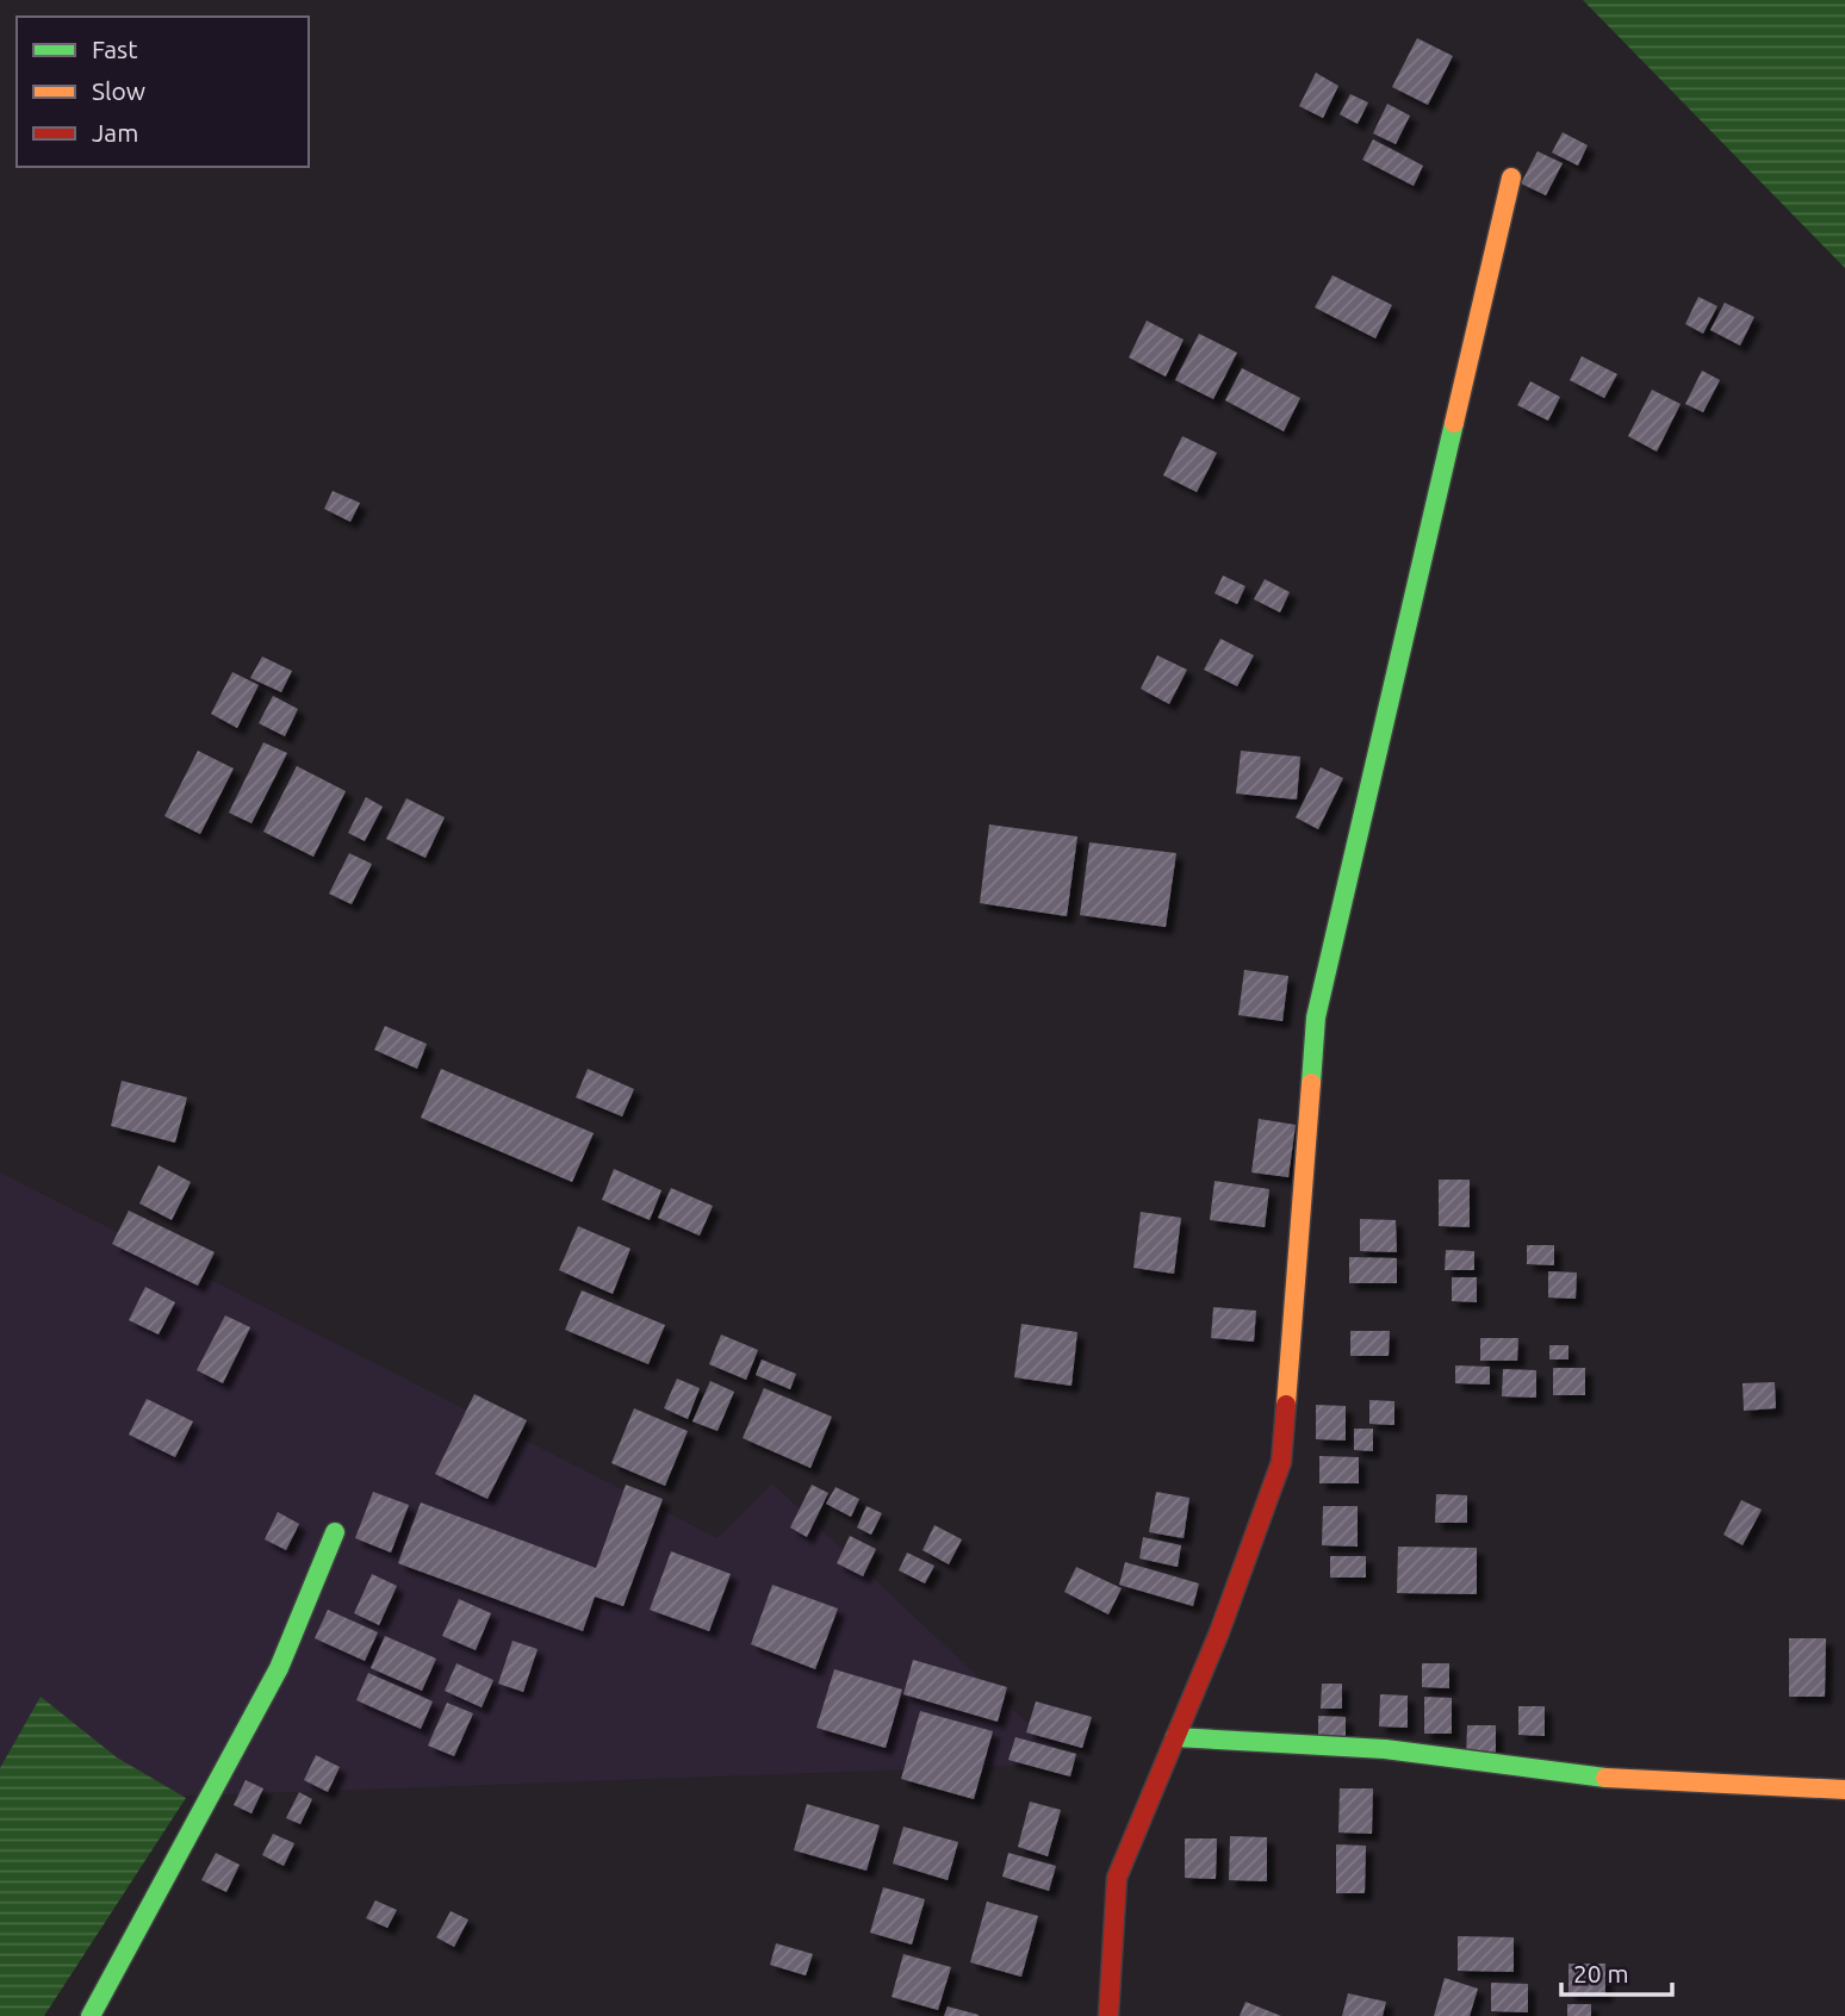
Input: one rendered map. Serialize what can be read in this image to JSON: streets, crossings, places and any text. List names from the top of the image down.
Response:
{
  "legend": ["Fast", "Slow", "Jam"],
  "scale_bar": "20 m"
}
